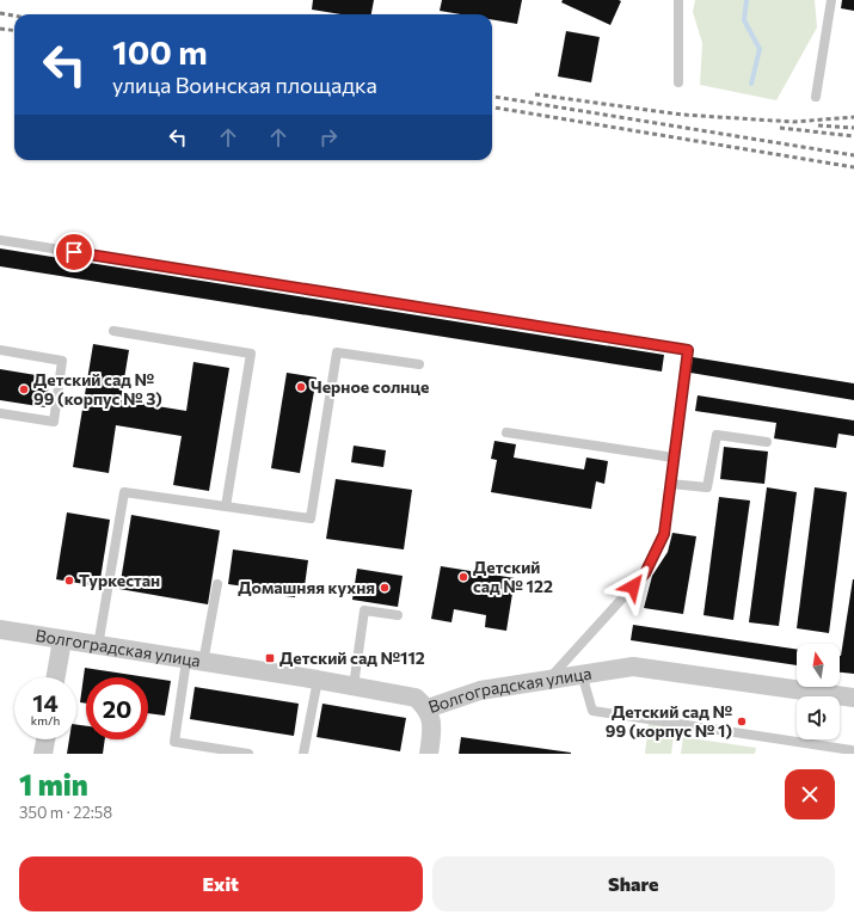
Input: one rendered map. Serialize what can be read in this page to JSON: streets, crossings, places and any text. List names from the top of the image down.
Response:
{
  "streets": {
    "street": ["Волгоградская улица"]
  },
  "places": {
    "other": [
      "Черное солнце",
      "Детский сад № 99 (корпус № 3)",
      "Детский сад № 122",
      "Туркестан",
      "Домашняя кухня",
      "Детский сад № 99 (корпус № 1)"
    ],
    "transit": ["Детский сад №112"]
  },
  "north": "top",
  "page": {
    "turn": ["100 m", "улица Воинская площадка"],
    "speed": "14 km/h",
    "limit": "20",
    "heading": ["1 min", "350 m · 22:58"],
    "buttons": ["Exit", "Share"]
  }
}
